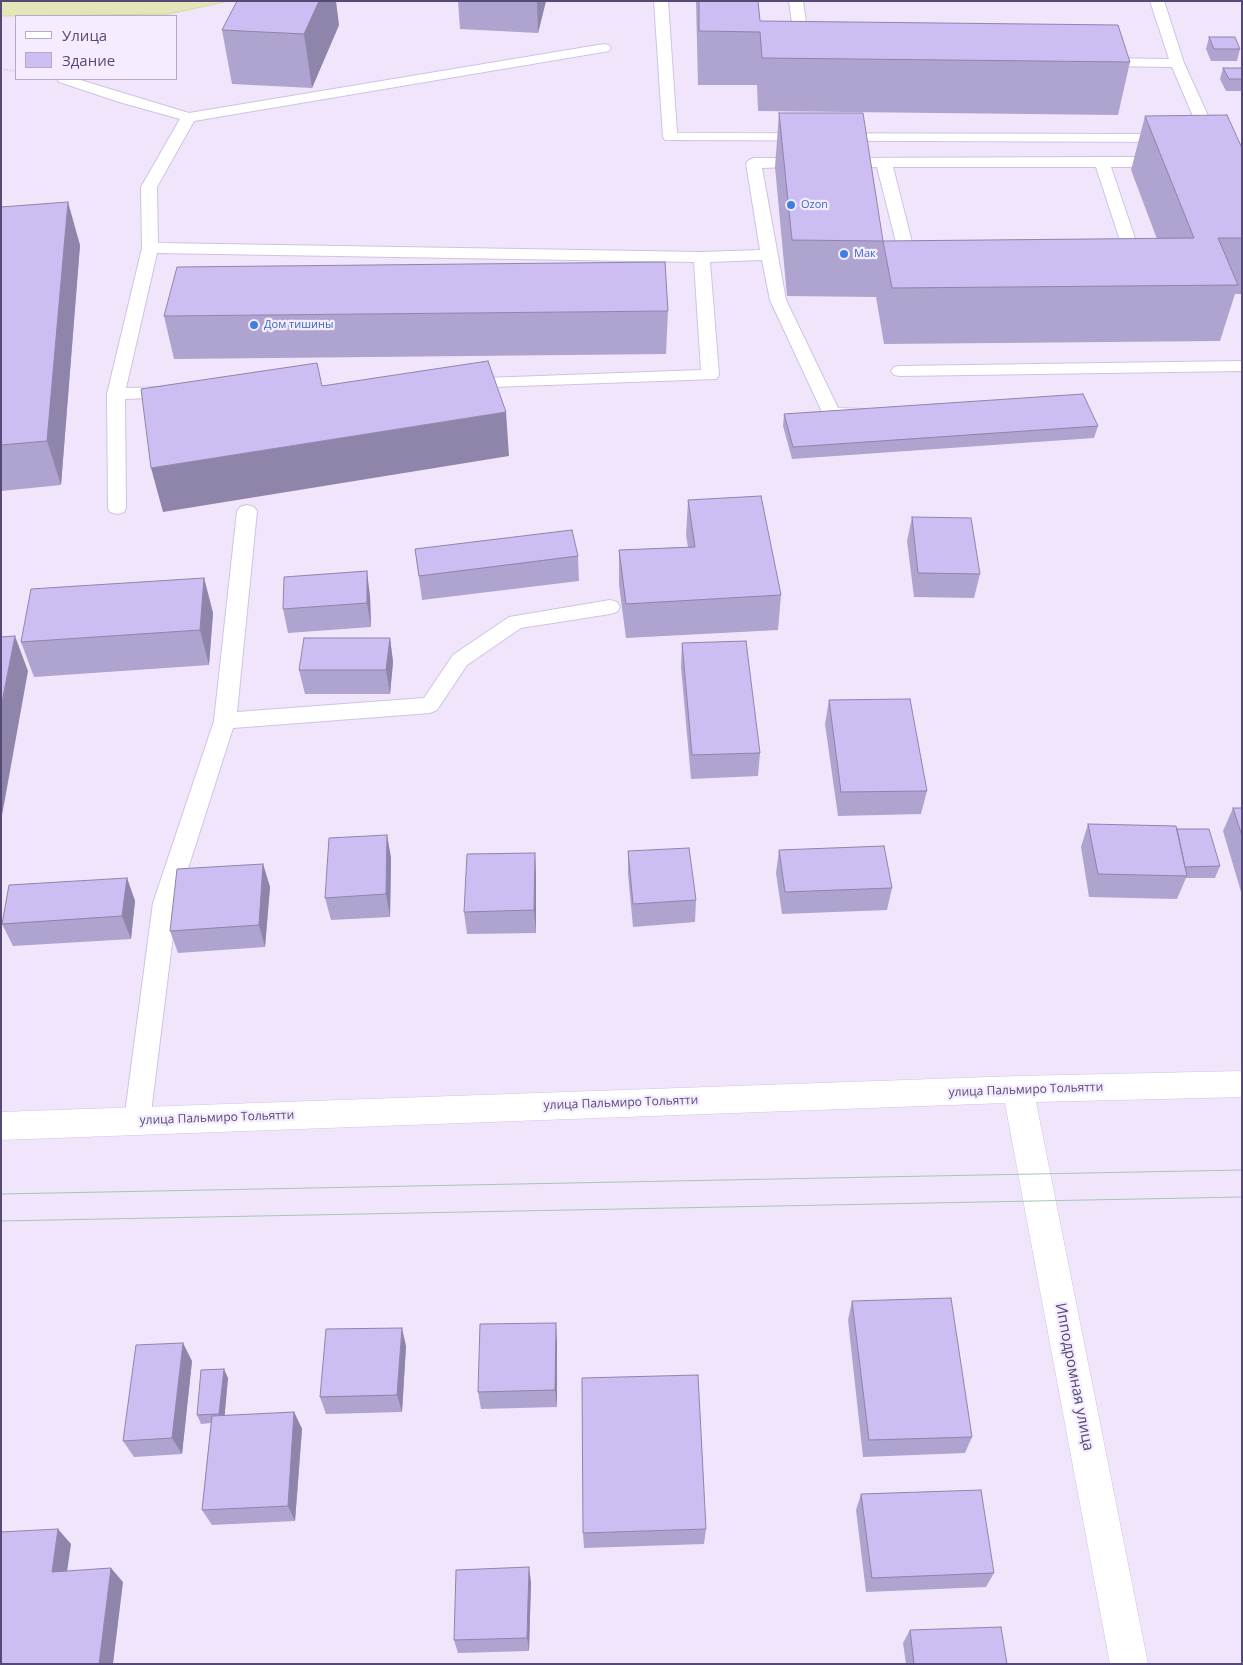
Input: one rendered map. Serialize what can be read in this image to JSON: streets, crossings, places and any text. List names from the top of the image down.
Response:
{
  "streets": {
    "street": ["улица Пальмиро Тольятти", "Ипподромная улица"]
  },
  "crossings": [
    ["улица Пальмиро Тольятти", "Ипподромная улица"]
  ],
  "places": ["Ozon", "Мак", "Дом тишины"],
  "legend": ["Улица", "Здание"]
}
